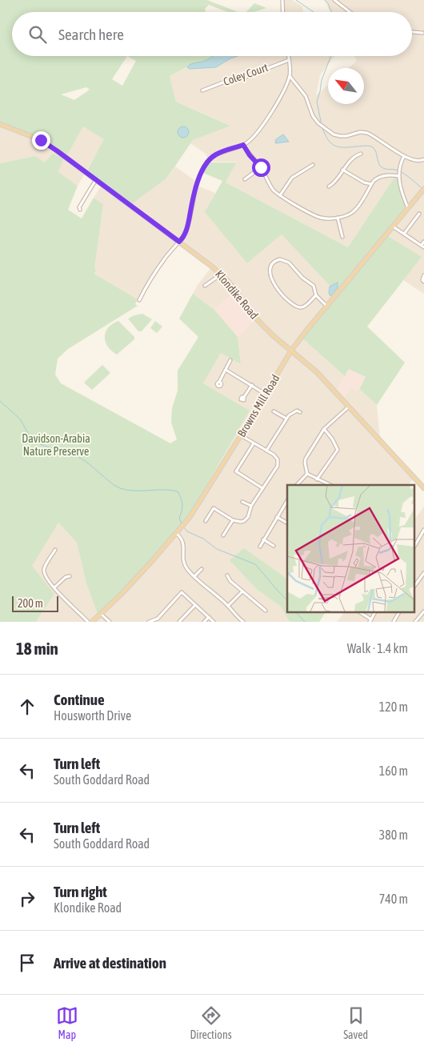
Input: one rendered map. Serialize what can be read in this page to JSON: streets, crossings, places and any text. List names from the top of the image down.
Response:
{
  "streets": {
    "main road": ["Klondike Road", "Browns Mill Road"],
    "street": ["Coley Court"]
  },
  "crossings": [
    ["Klondike Road", "Browns Mill Road"]
  ],
  "parks": ["Davidson-Arabia Nature Preserve"],
  "scale_bar": "200 m",
  "north": "top left",
  "page": {
    "search": "Search here",
    "scale": "200 m",
    "heading": ["18 min", "Walk · 1.4 km"],
    "list": [
      ["Continue", "Housworth Drive", "120 m"],
      ["Turn left", "South Goddard Road", "160 m"],
      ["Turn left", "South Goddard Road", "380 m"],
      ["Turn right", "Klondike Road", "740 m"],
      "Arrive at destination"
    ],
    "nav": ["Map", "Directions", "Saved"]
  }
}
